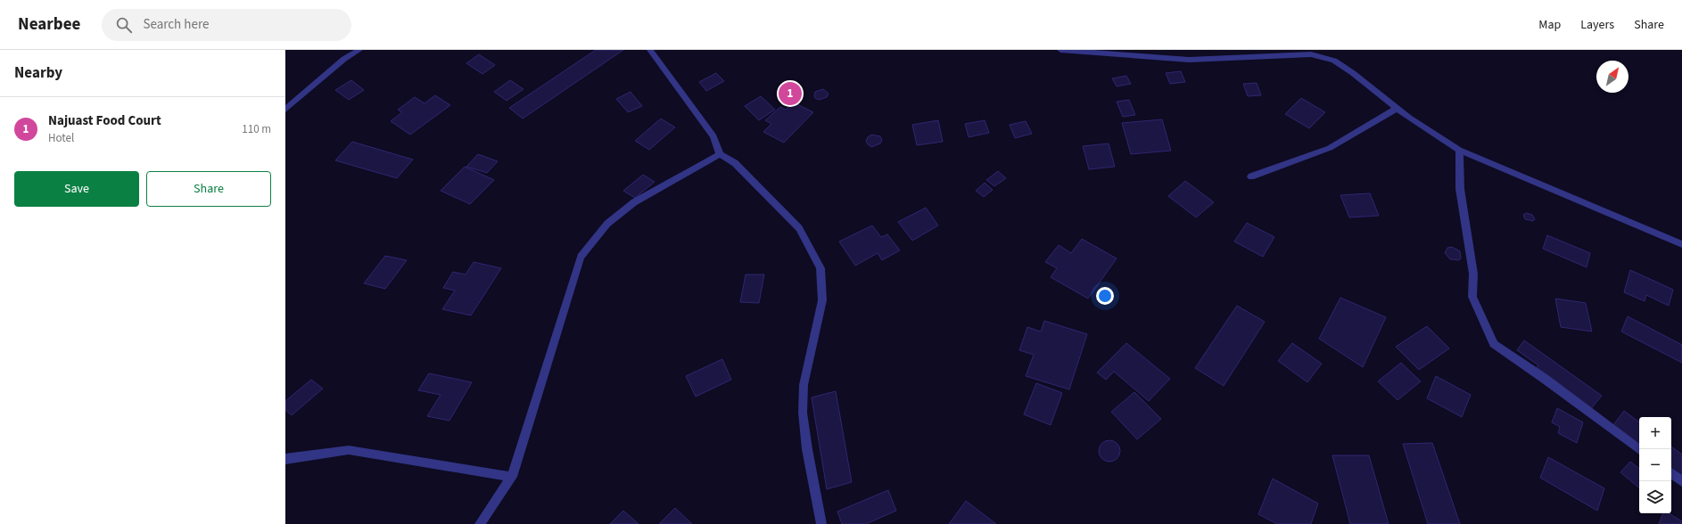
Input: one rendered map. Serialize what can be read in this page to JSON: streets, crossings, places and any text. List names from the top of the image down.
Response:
{
  "north": "top right",
  "page": {
    "header": "Nearbee",
    "search": "Search here",
    "nav": ["Map", "Layers", "Share"],
    "heading": "Nearby",
    "pins": "1",
    "list": [
      {
        "mark": "1",
        "name": "Najuast Food Court",
        "note": "Hotel",
        "value": "110 m"
      }
    ],
    "buttons": ["Save", "Share"],
    "map_buttons": ["+", "−"]
  }
}
